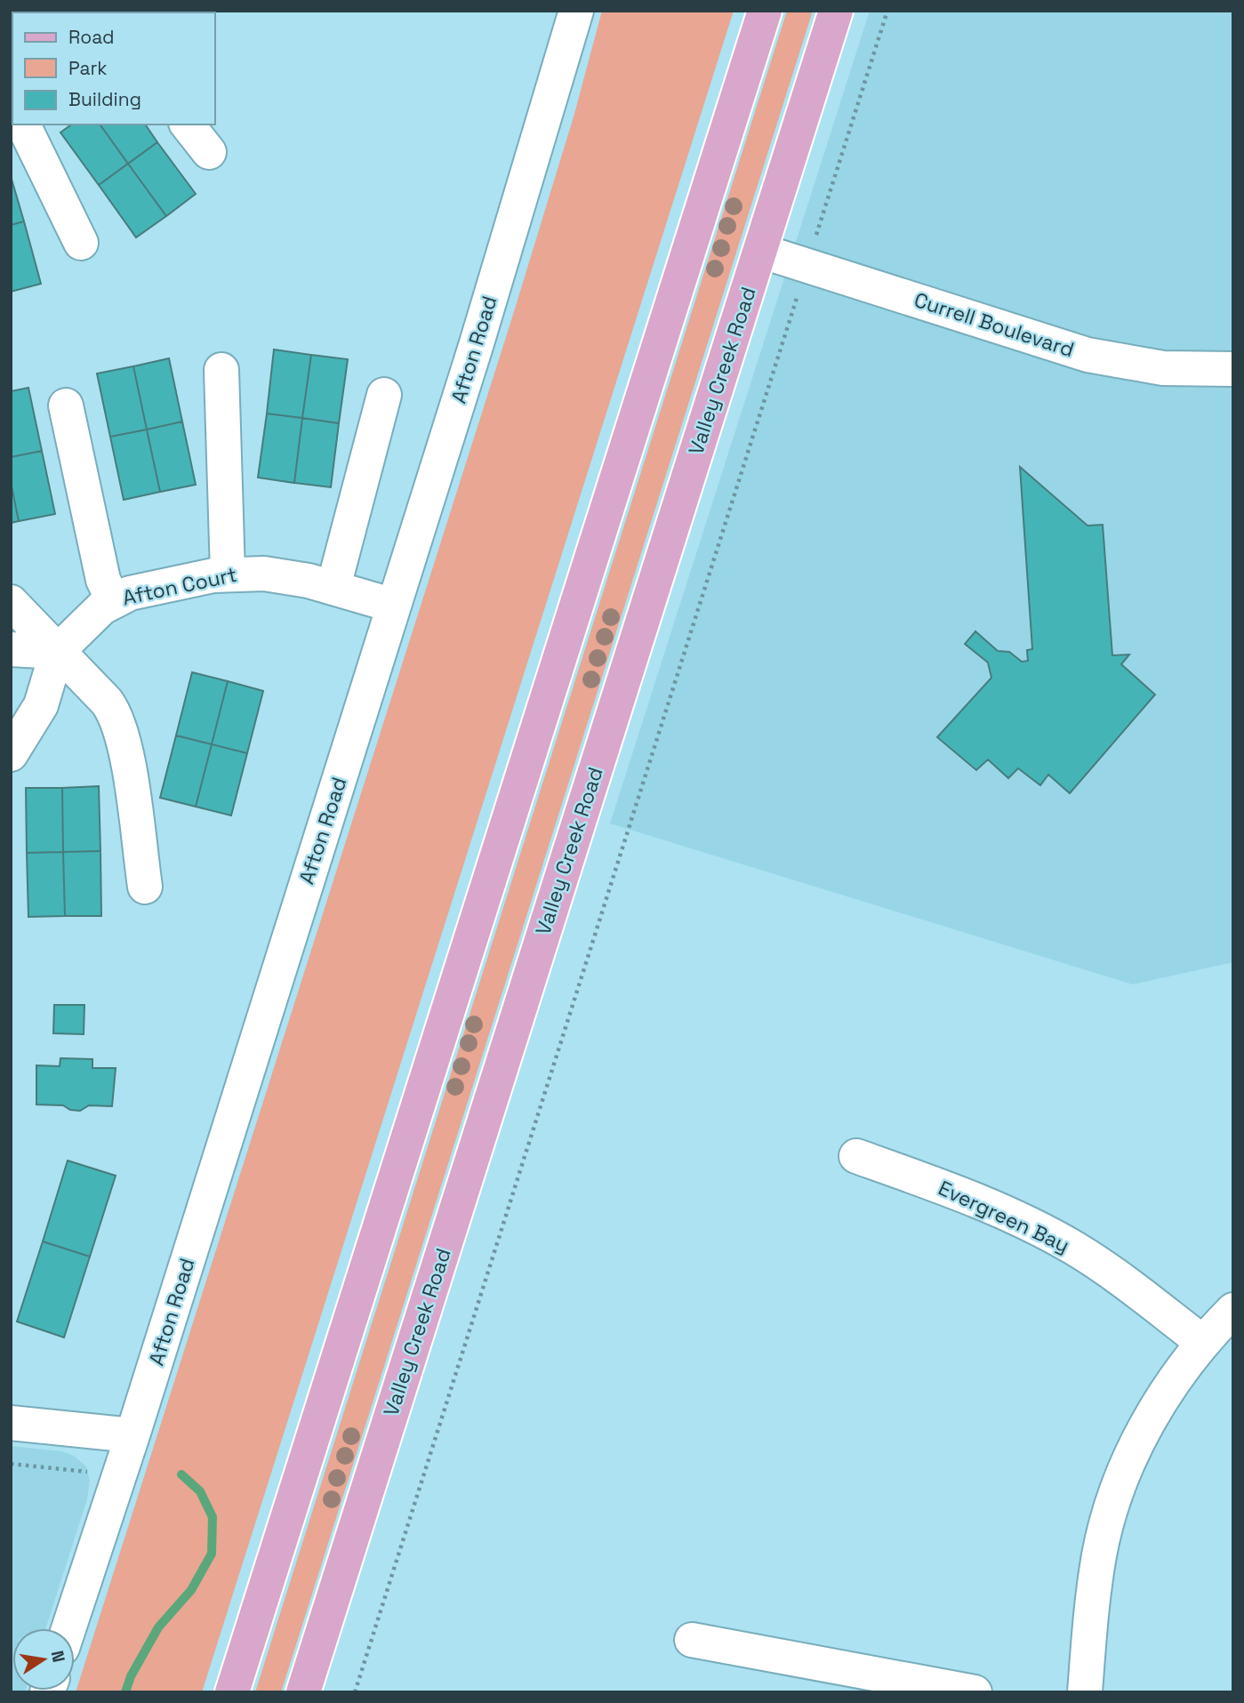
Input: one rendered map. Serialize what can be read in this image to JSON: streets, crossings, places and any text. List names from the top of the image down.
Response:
{
  "streets": {
    "main road": ["Valley Creek Road"],
    "street": [
      "Currell Boulevard",
      "Afton Road",
      "Afton Court",
      "Evergreen Bay"
    ]
  },
  "crossings": [
    ["Currell Boulevard", "Valley Creek Road"],
    ["Afton Road", "Afton Court"]
  ],
  "legend": ["Road", "Park", "Building"],
  "north": "right"
}
